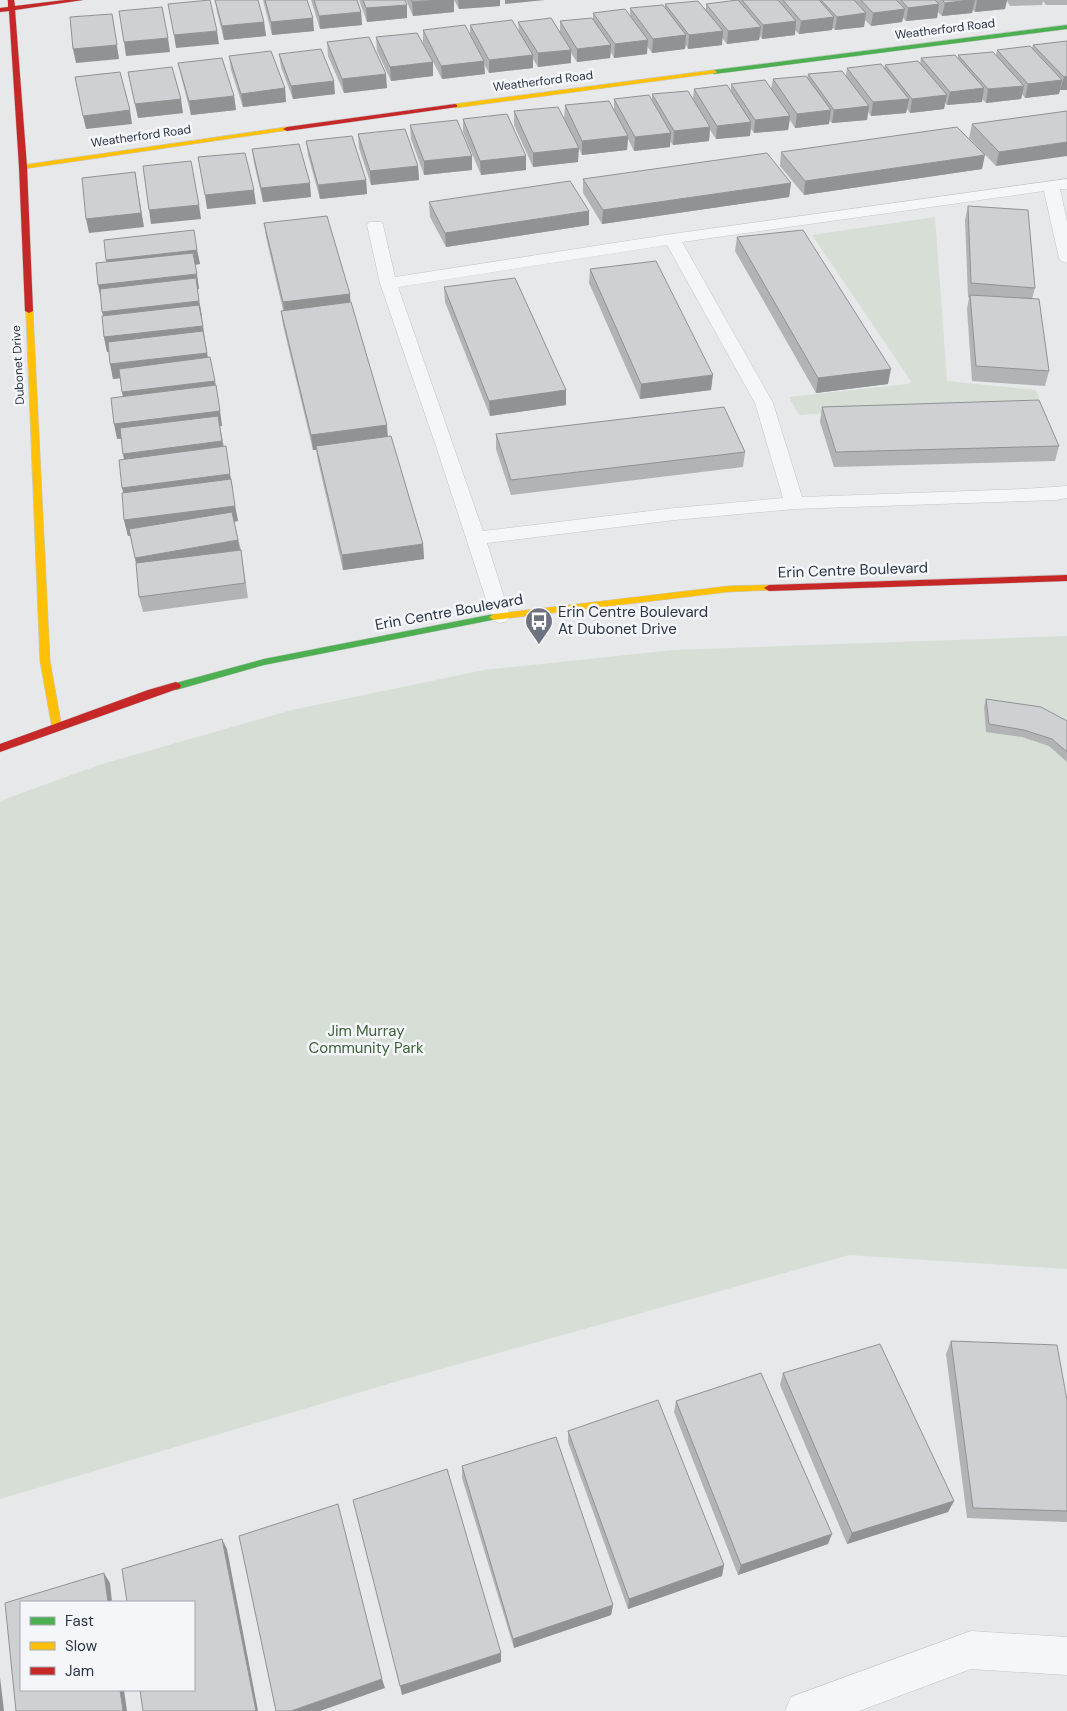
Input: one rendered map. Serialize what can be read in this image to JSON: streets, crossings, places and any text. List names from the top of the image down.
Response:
{
  "streets": {
    "street": ["Weatherford Road", "Dubonet Drive", "Erin Centre Boulevard"]
  },
  "crossings": [
    ["Weatherford Road", "Dubonet Drive"],
    ["Dubonet Drive", "Erin Centre Boulevard"]
  ],
  "parks": ["Jim Murray Community Park"],
  "places": {
    "bus stop": ["Erin Centre Boulevard At Dubonet Drive"]
  },
  "legend": ["Fast", "Slow", "Jam"]
}
